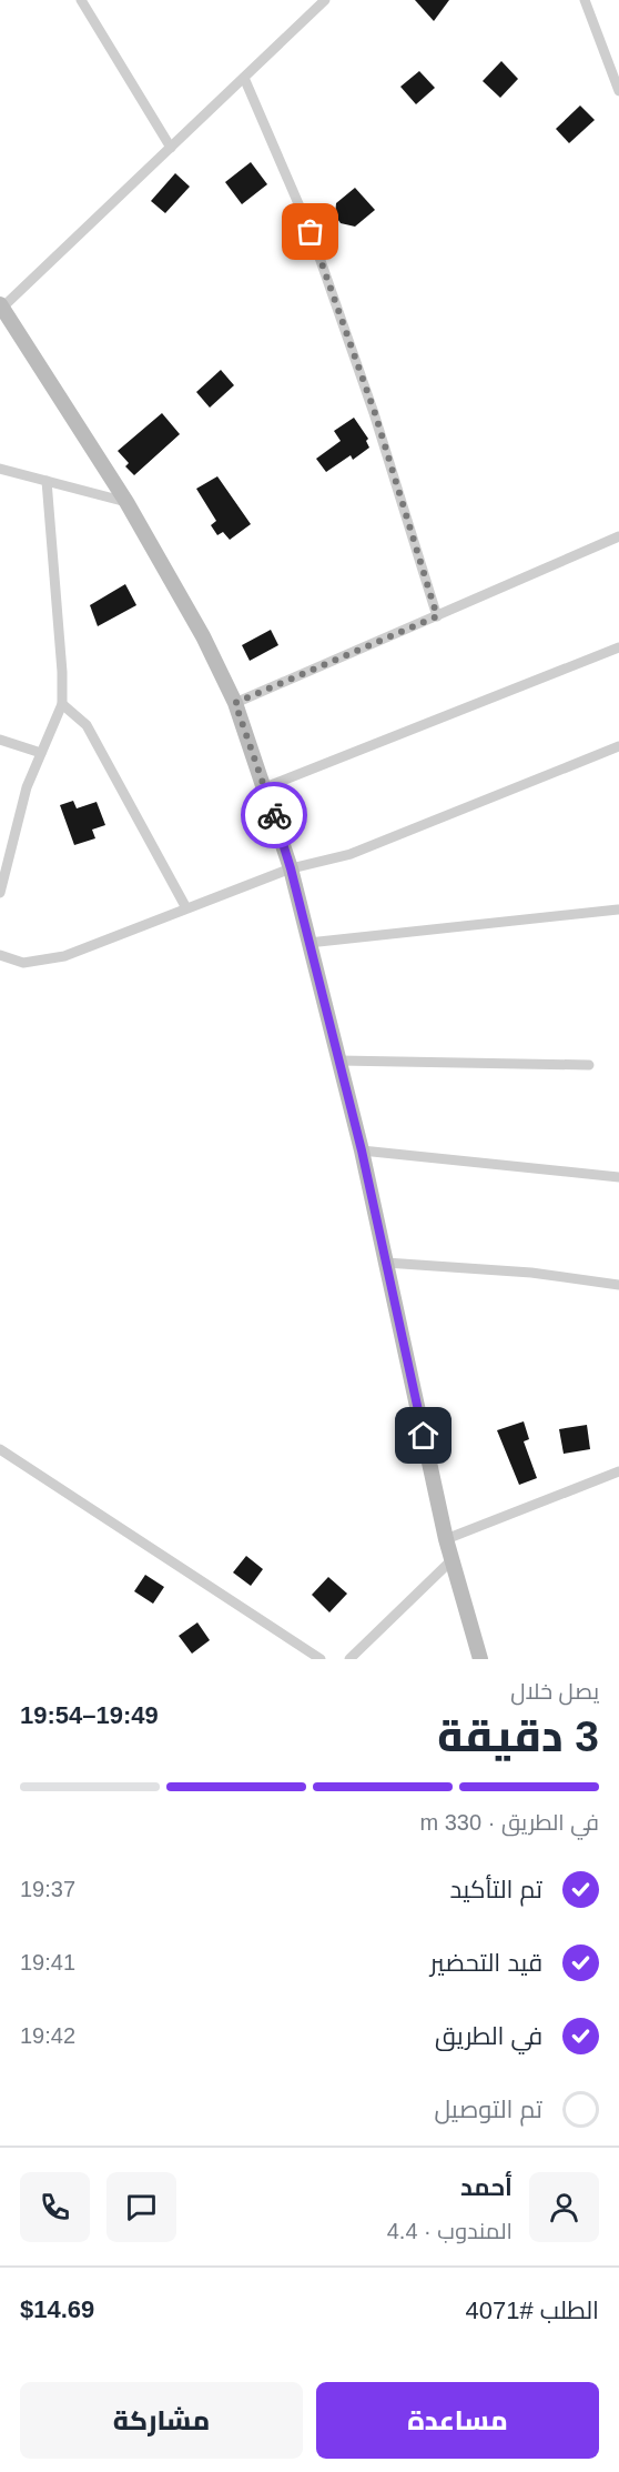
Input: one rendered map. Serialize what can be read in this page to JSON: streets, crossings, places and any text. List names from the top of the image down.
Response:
{
  "page": {
    "heading": ["3 دقيقة", "يصل خلال", "19:49–19:54"],
    "panel": [
      "أحمد",
      "المندوب · 4.4",
      "الطلب #4071",
      "$14.69"
    ],
    "bar": "في الطريق · 330 m",
    "list": [
      ["تم التأكيد", "19:37"],
      ["قيد التحضير", "19:41"],
      ["في الطريق", "19:42"],
      "تم التوصيل"
    ],
    "buttons": ["مساعدة", "مشاركة"]
  }
}
